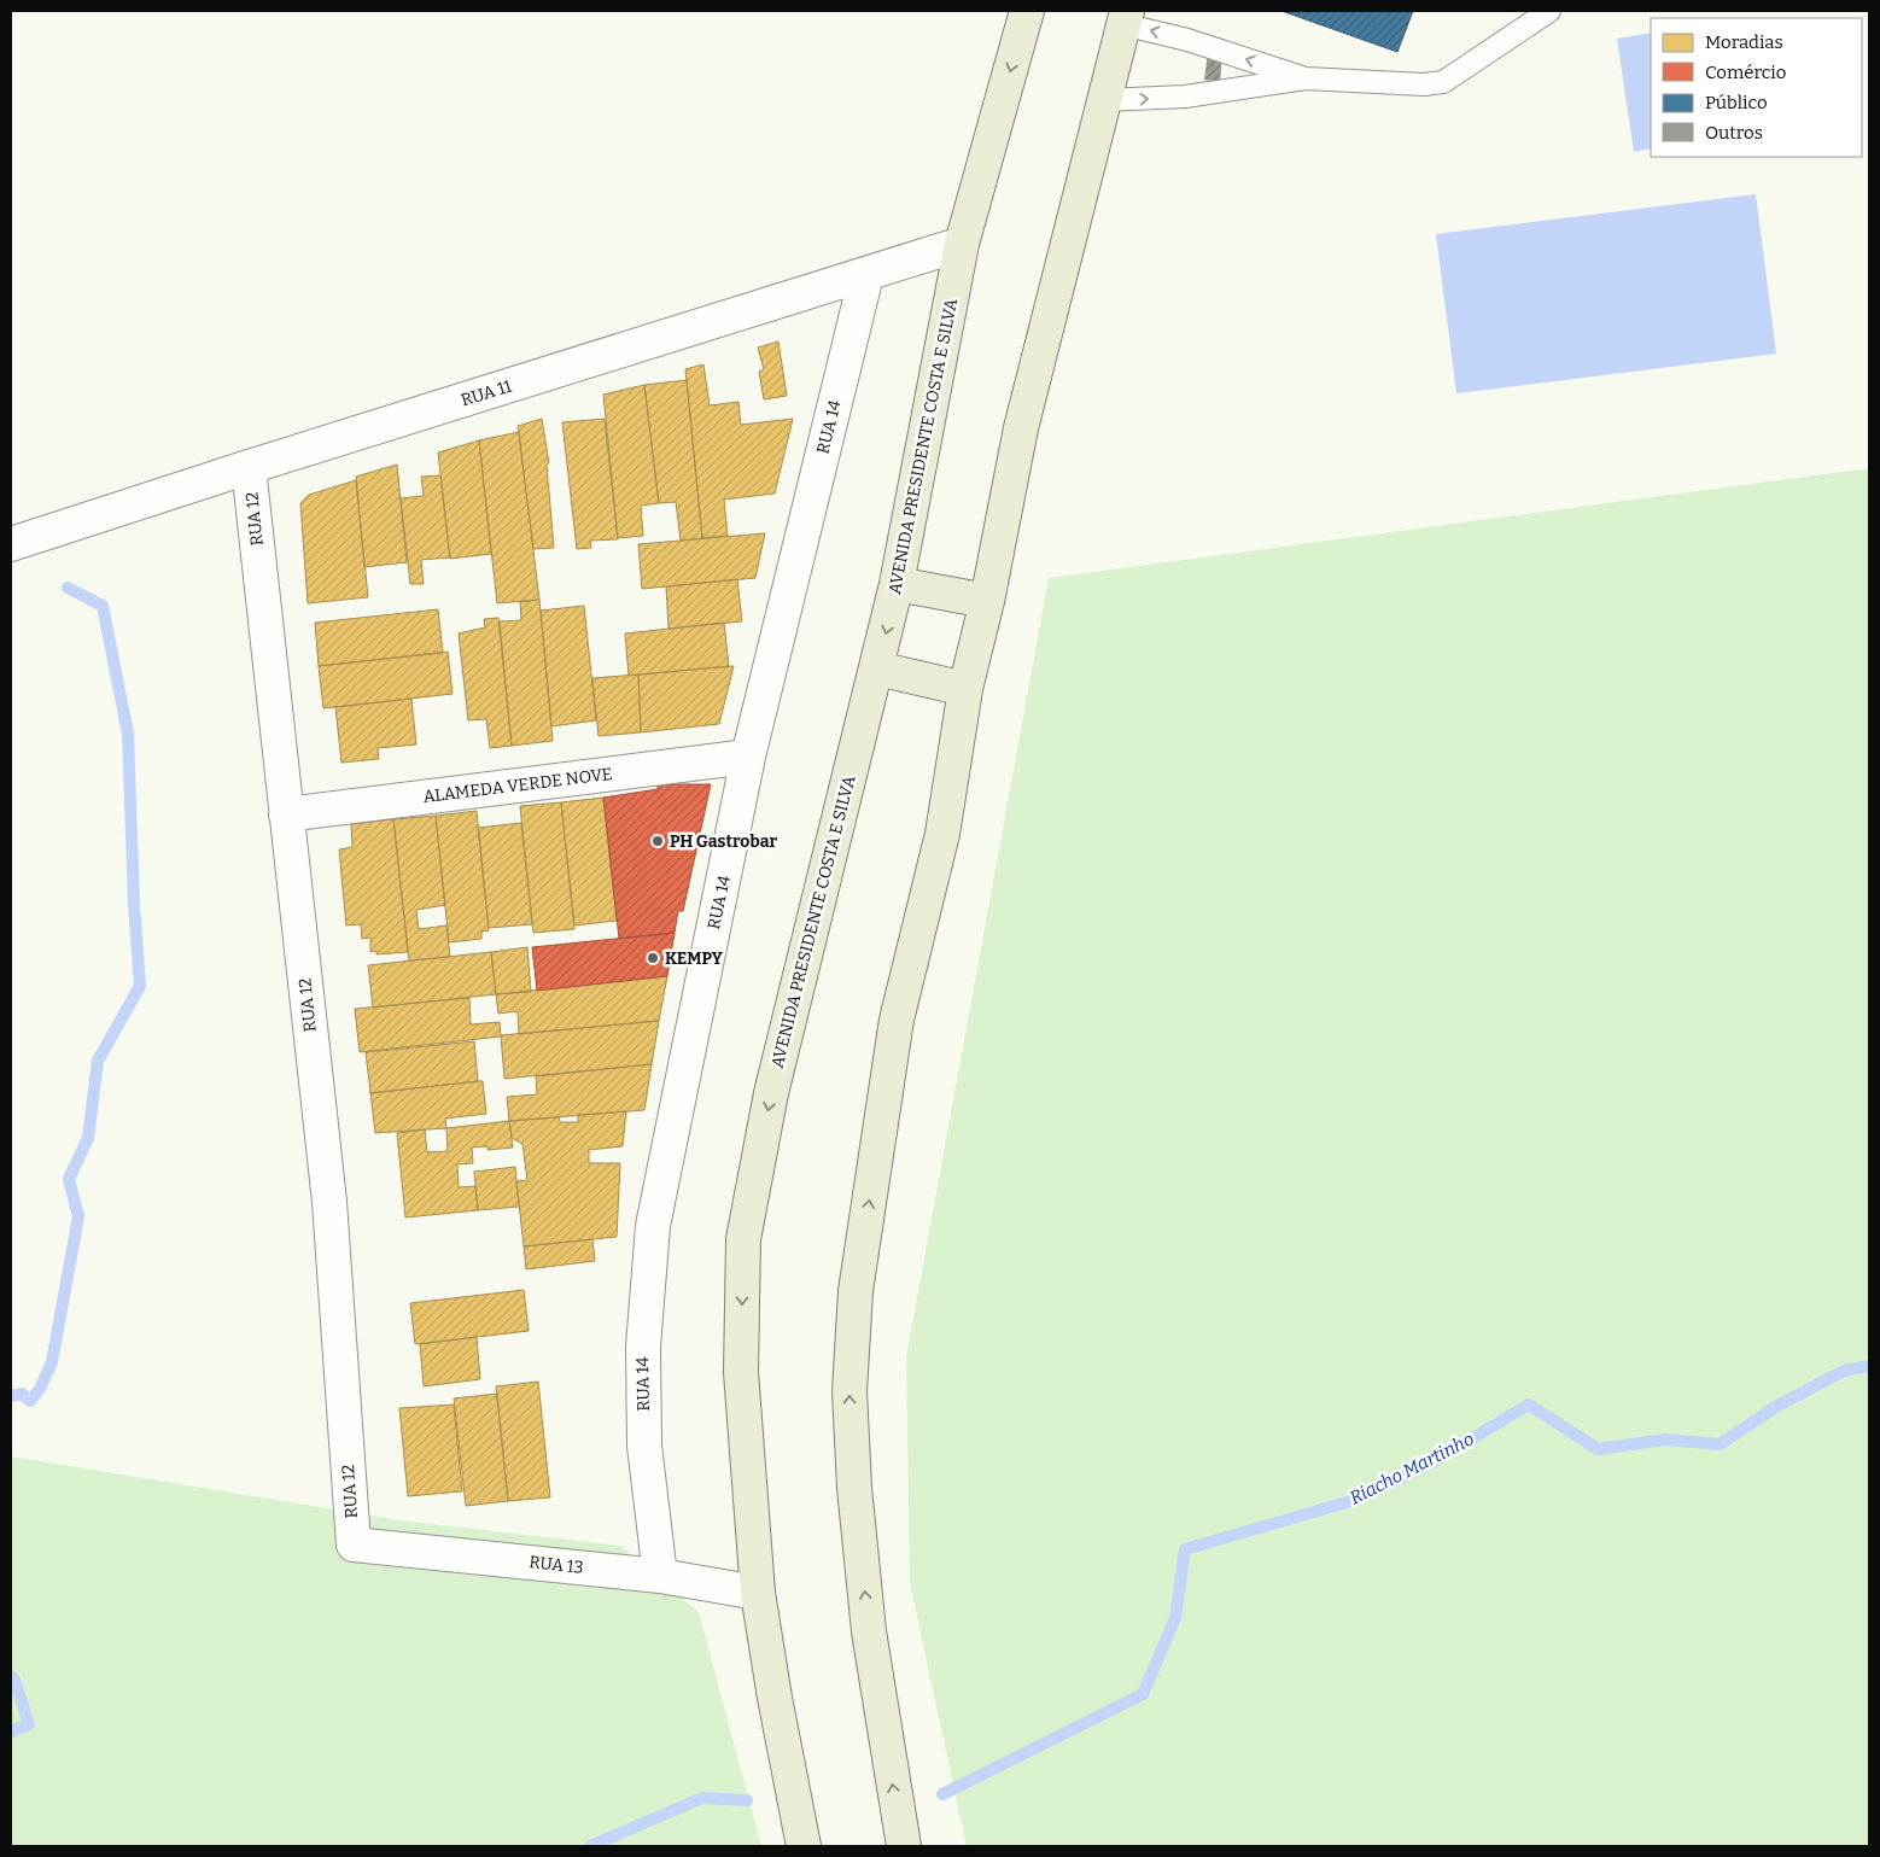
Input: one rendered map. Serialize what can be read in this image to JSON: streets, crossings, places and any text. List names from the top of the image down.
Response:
{
  "streets": {
    "main road": ["AVENIDA PRESIDENTE COSTA E SILVA"],
    "street": [
      "RUA 11",
      "RUA 14",
      "RUA 12",
      "ALAMEDA VERDE NOVE",
      "RUA 13"
    ]
  },
  "crossings": [
    ["RUA 11", "RUA 14"],
    ["RUA 11", "AVENIDA PRESIDENTE COSTA E SILVA"],
    ["RUA 11", "RUA 12"],
    ["RUA 14", "ALAMEDA VERDE NOVE"],
    ["RUA 14", "RUA 13"],
    ["AVENIDA PRESIDENTE COSTA E SILVA", "RUA 13"],
    ["RUA 12", "ALAMEDA VERDE NOVE"],
    ["RUA 12", "RUA 13"]
  ],
  "water": ["Riacho Martinho"],
  "places": ["PH Gastrobar", "KEMPY"],
  "legend": [
    "Moradias",
    "Comércio",
    "Público",
    "Outros"
  ]
}
